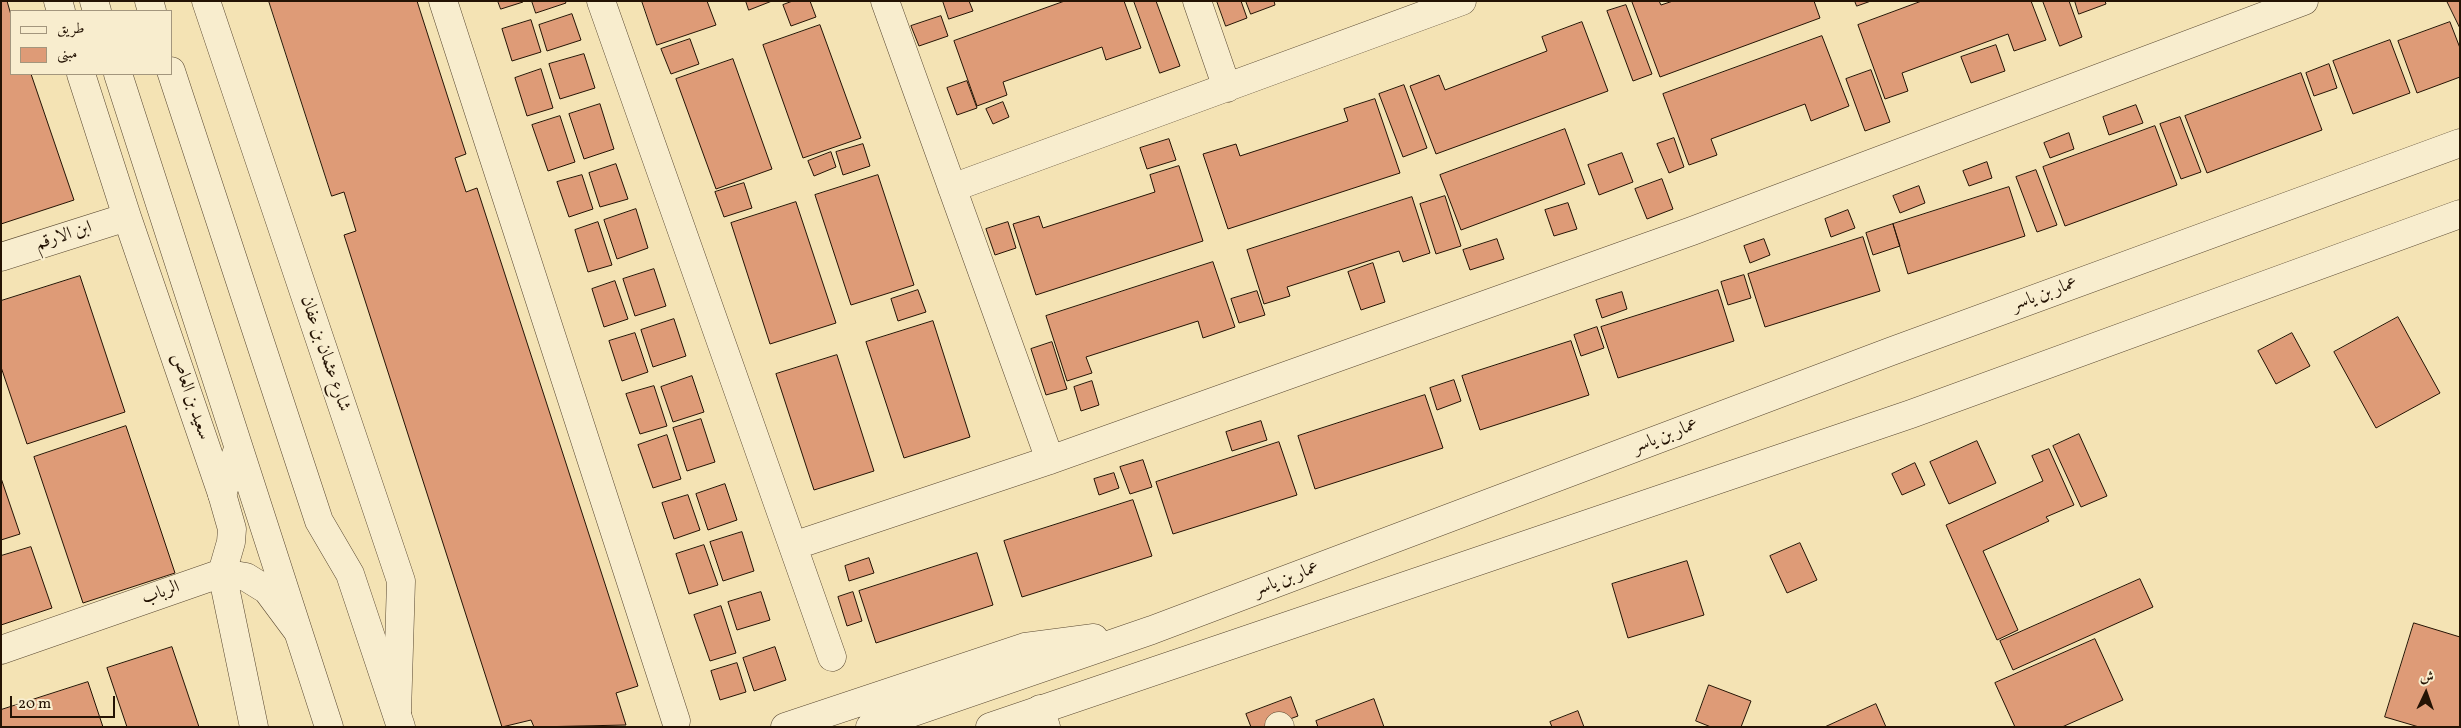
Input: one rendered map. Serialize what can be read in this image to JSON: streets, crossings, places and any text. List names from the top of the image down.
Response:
{
  "streets": {
    "street": [
      "ابن الارقم",
      "عمار بن ياسر",
      "شارع عثمان بن عفان",
      "سعيد بن العاص",
      "الرباب"
    ]
  },
  "crossings": [
    ["ابن الارقم", "سعيد بن العاص"],
    ["سعيد بن العاص", "الرباب"]
  ],
  "legend": ["طريق", "مبنى"],
  "scale_bar": "20 m",
  "north": "top"
}
